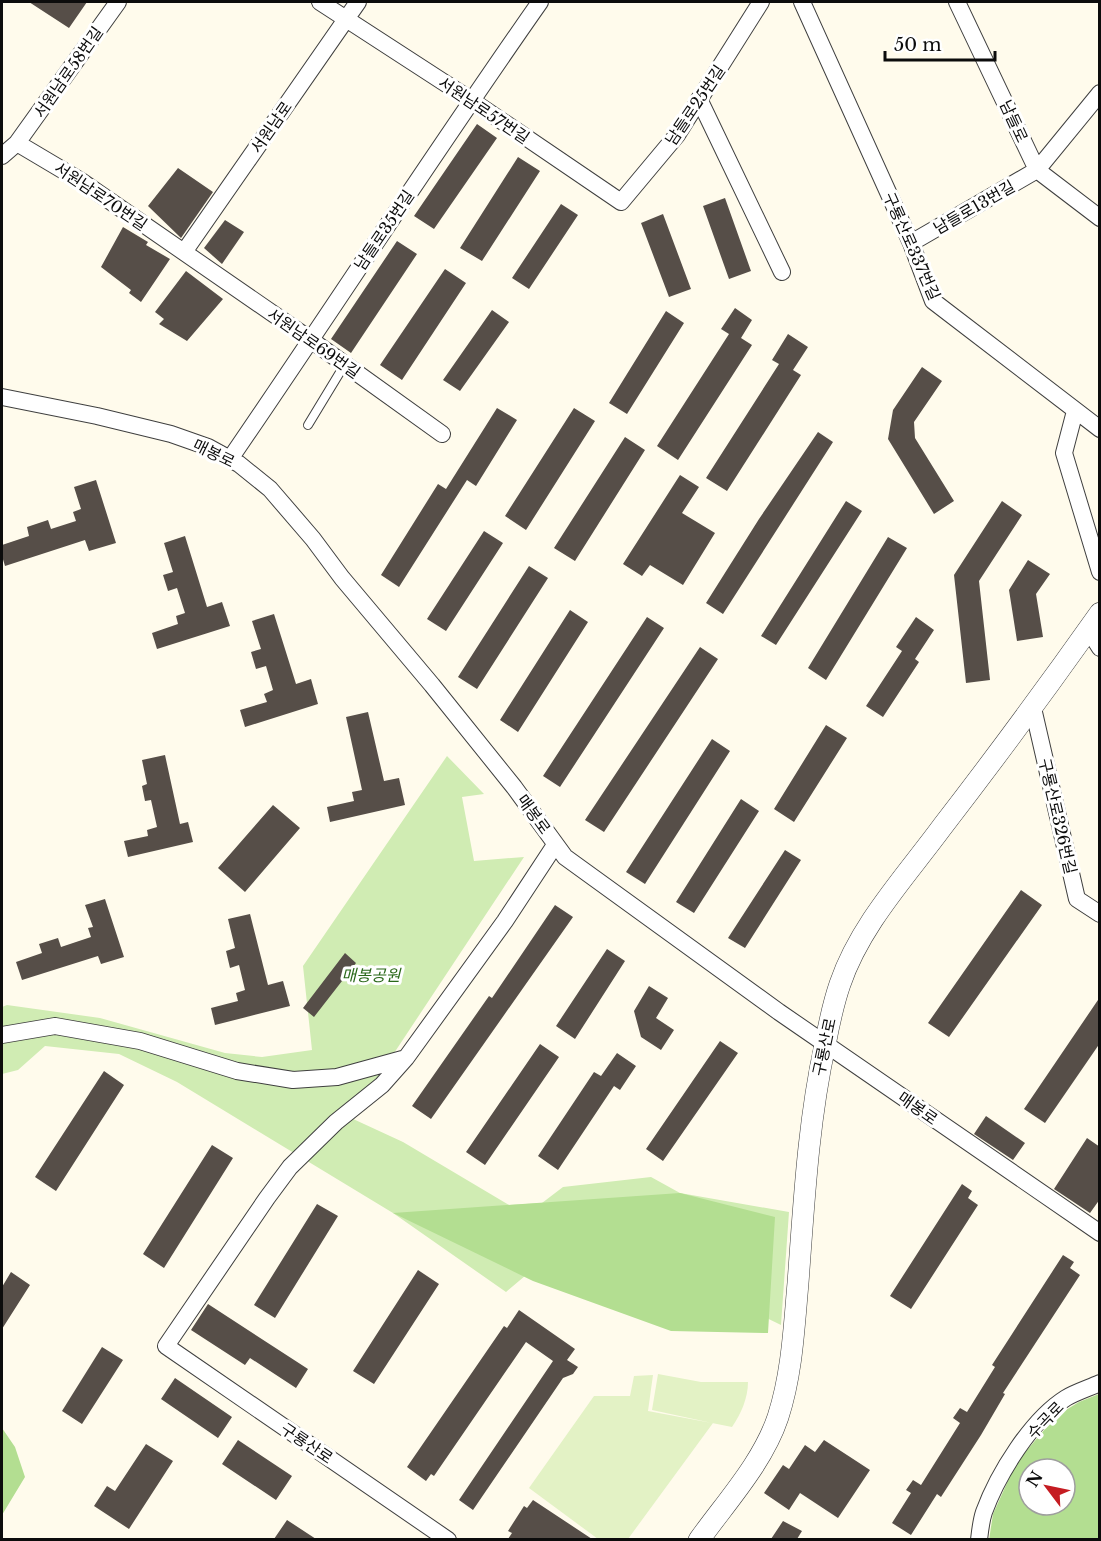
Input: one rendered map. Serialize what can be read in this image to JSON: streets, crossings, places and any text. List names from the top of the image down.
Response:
{
  "streets": {
    "street": [
      "서원남로58번길",
      "남들로25번길",
      "서원남로57번길",
      "남들로",
      "서원남로",
      "서원남로70번길",
      "남들로13번길",
      "남들로35번길",
      "구룡산로337번길",
      "서원남로69번길",
      "매봉로",
      "구룡산로326번길",
      "구룡산로",
      "수곡로"
    ]
  },
  "crossings": [
    ["서원남로58번길", "서원남로70번길"],
    ["남들로25번길", "서원남로57번길"],
    ["서원남로57번길", "서원남로"],
    ["서원남로57번길", "남들로35번길"],
    ["남들로", "남들로13번길"],
    ["서원남로", "서원남로70번길"],
    ["서원남로", "서원남로69번길"],
    ["서원남로70번길", "서원남로69번길"],
    ["남들로13번길", "구룡산로337번길"],
    ["남들로35번길", "서원남로69번길"],
    ["남들로35번길", "매봉로"],
    ["매봉로", "구룡산로"],
    ["구룡산로326번길", "구룡산로"]
  ],
  "parks": ["매봉공원"],
  "scale_bar": "50 m",
  "north": "top left"
}
